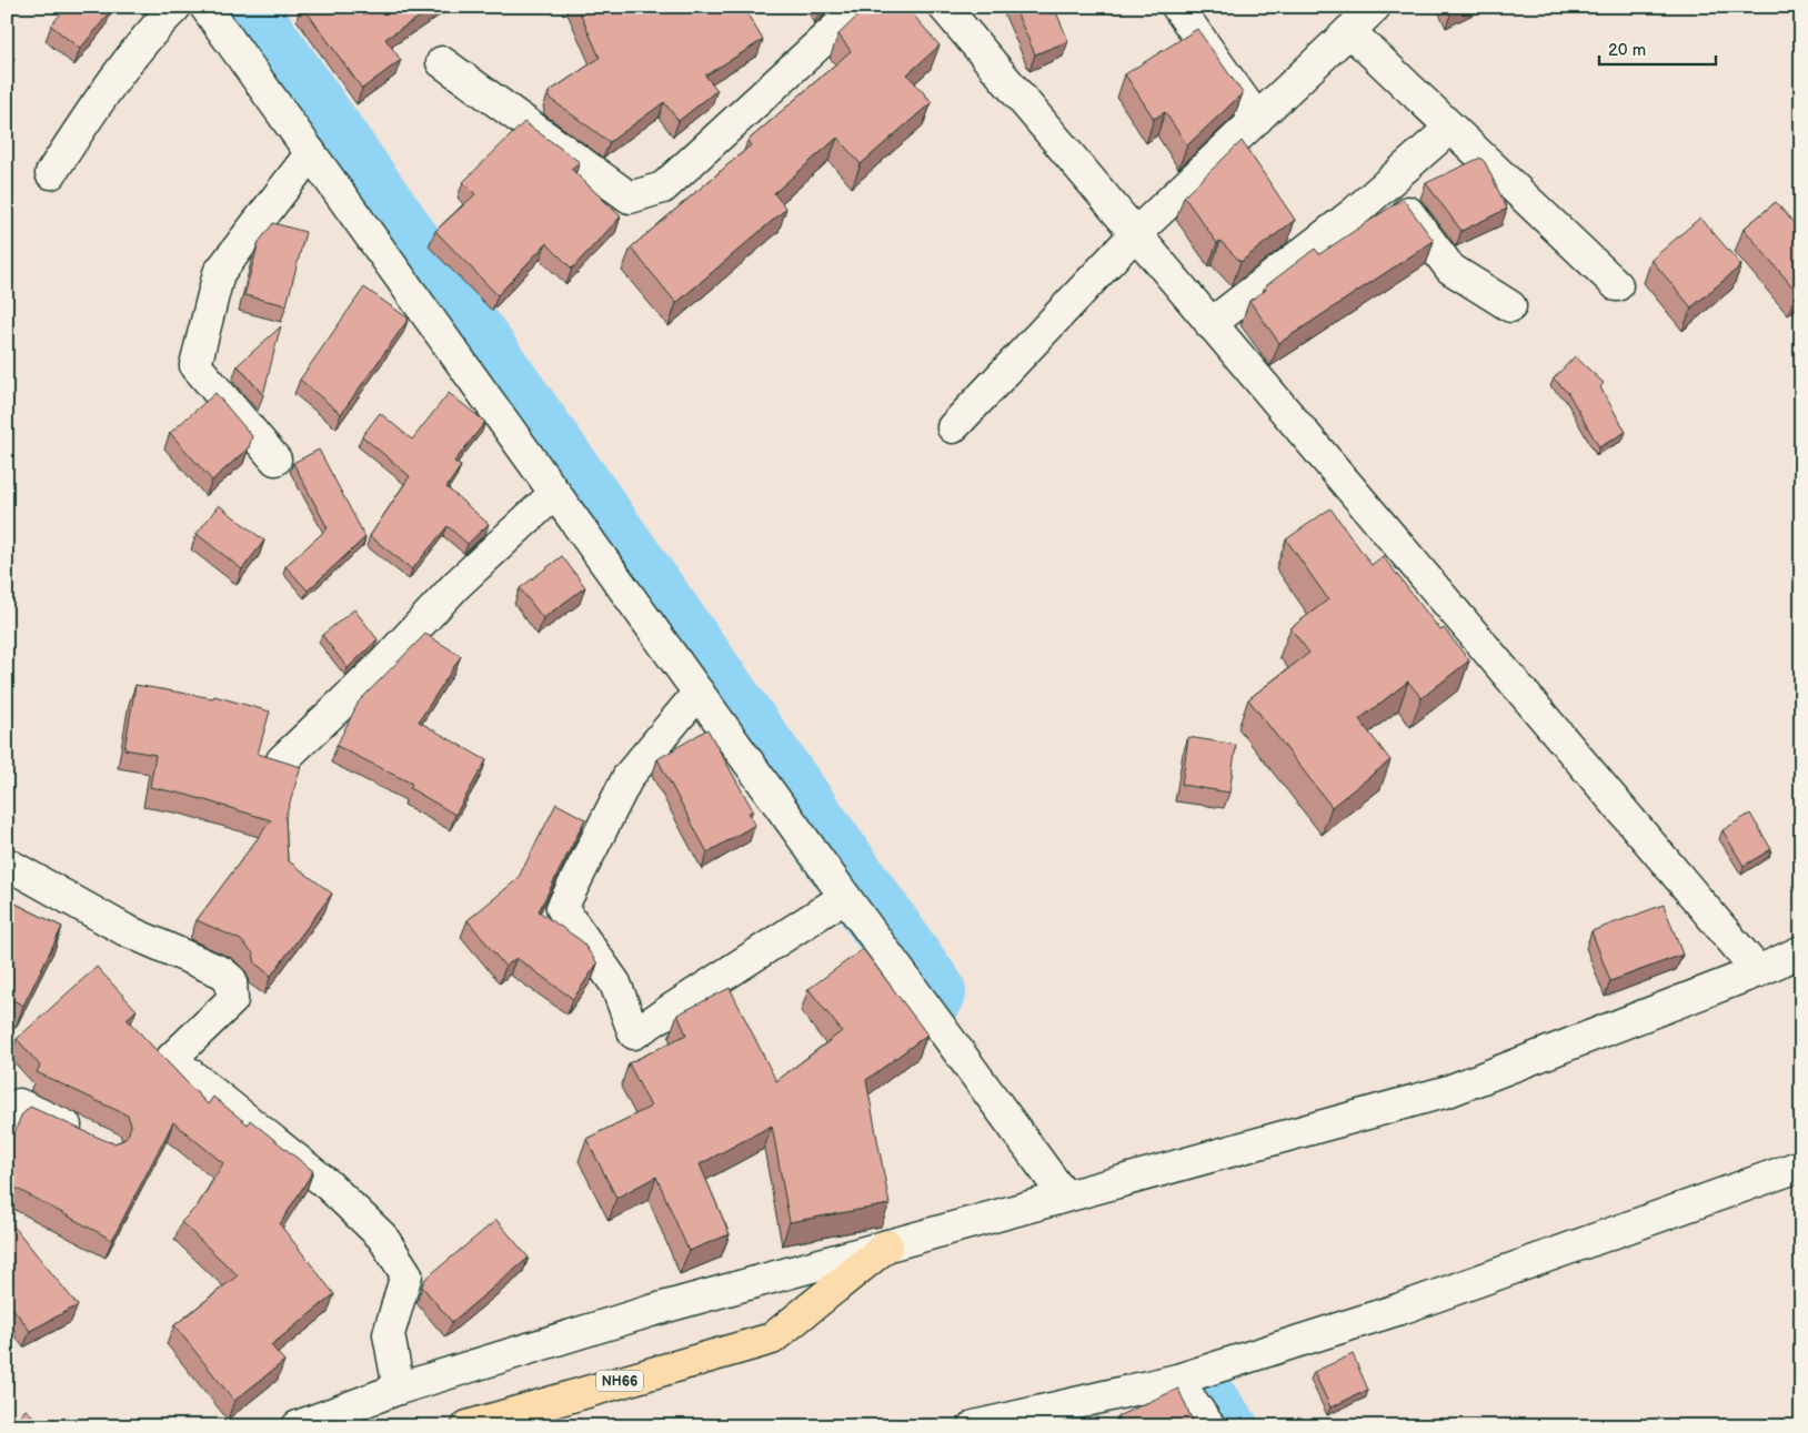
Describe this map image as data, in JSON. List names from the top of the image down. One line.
{"streets":{"highway":["NH66"]},"scale_bar":"20 m"}
